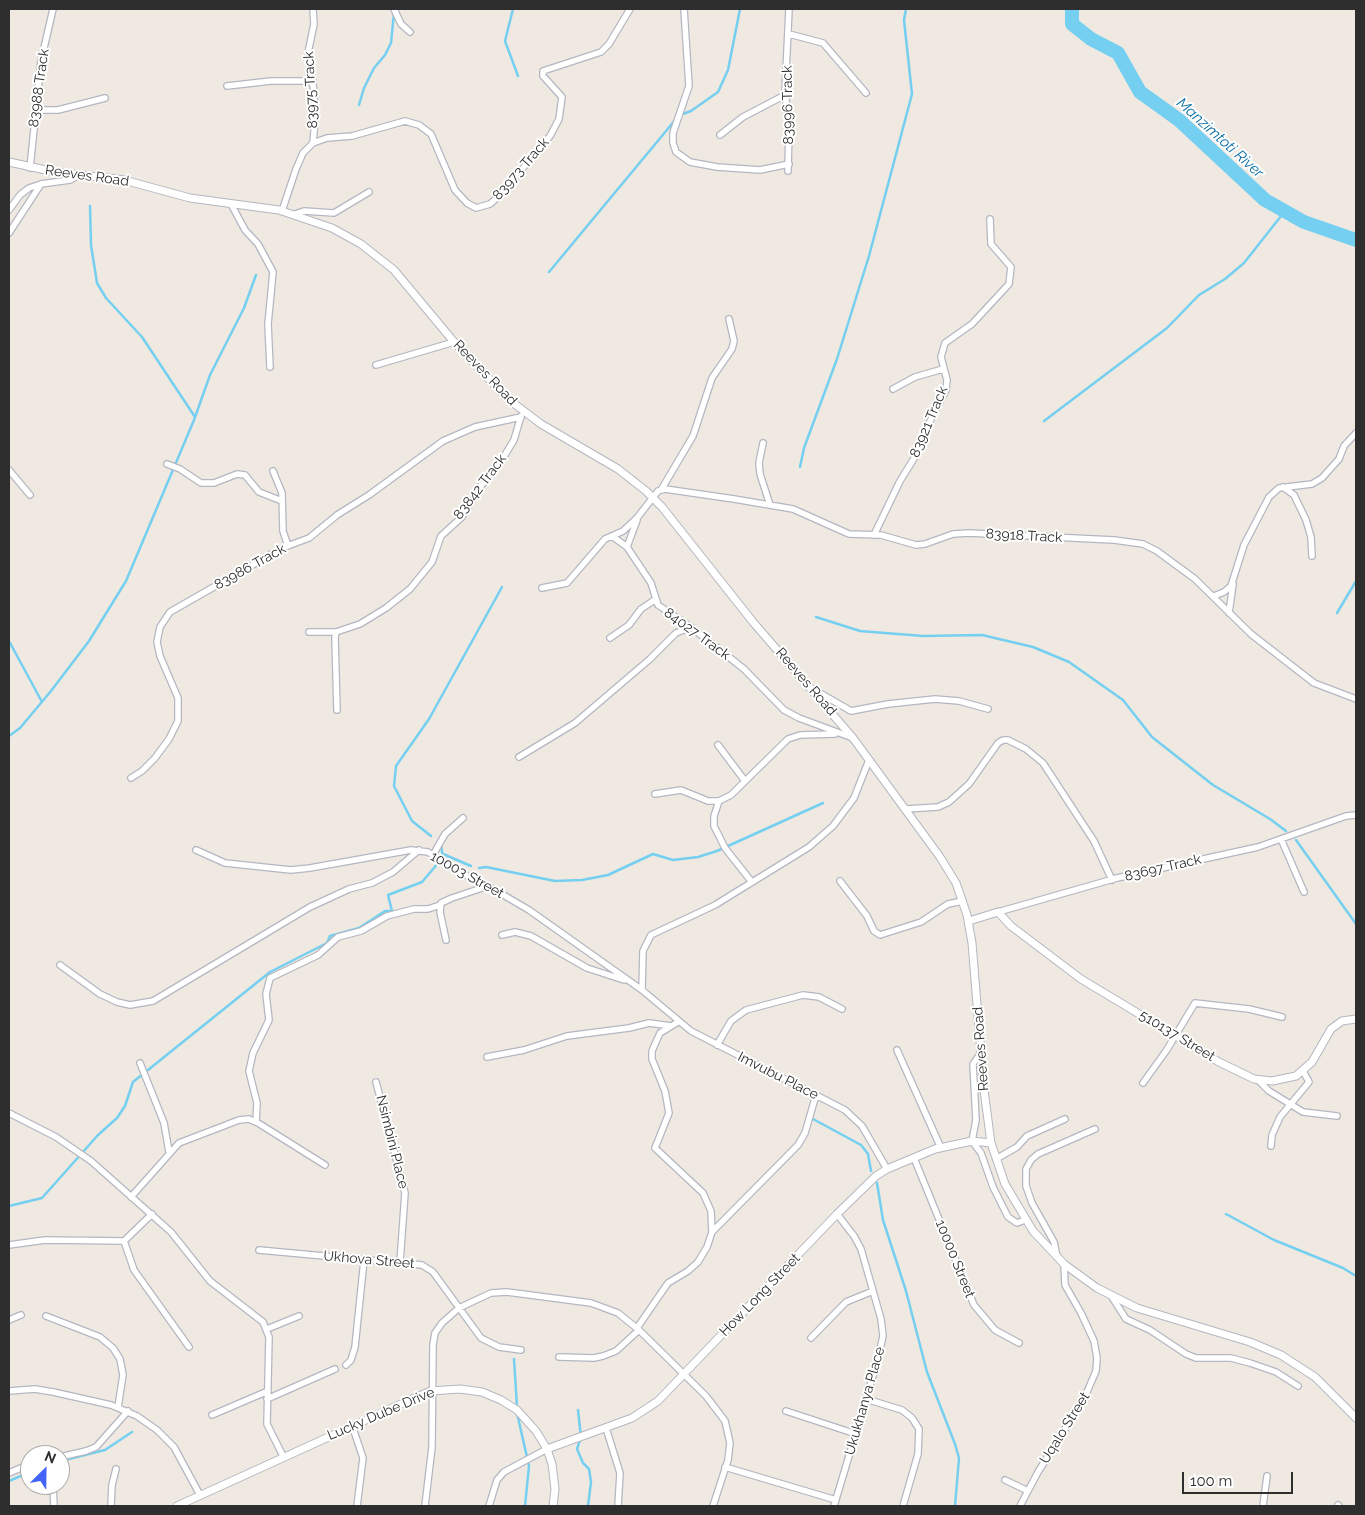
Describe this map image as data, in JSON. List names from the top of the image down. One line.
{"streets":{"street":["83988 Track","83975 Track","83996 Track","83973 Track","Reeves Road","83921 Track","83842 Track","83918 Track","83986 Track","84027 Track","83697 Track","10003 Street","510137 Street","Imvubu Place","Nsimbini Place","10000 Street","Ukhova Street","How Long Street","Ukukhanya Place","Lucky Dube Drive","Uqalo Street"]},"crossings":[["83988 Track","Reeves Road"],["83975 Track","83973 Track"],["Reeves Road","83842 Track"],["Reeves Road","83986 Track"],["Reeves Road","84027 Track"],["Reeves Road","83697 Track"],["Reeves Road","How Long Street"],["Reeves Road","Uqalo Street"],["83921 Track","83918 Track"],["83842 Track","83986 Track"],["83697 Track","510137 Street"],["10003 Street","Imvubu Place"],["Imvubu Place","How Long Street"],["Nsimbini Place","Ukhova Street"],["10000 Street","How Long Street"],["How Long Street","Ukukhanya Place"],["How Long Street","Lucky Dube Drive"]],"water":["Manzimtoti River"],"scale_bar":"100 m","north":"top right"}
